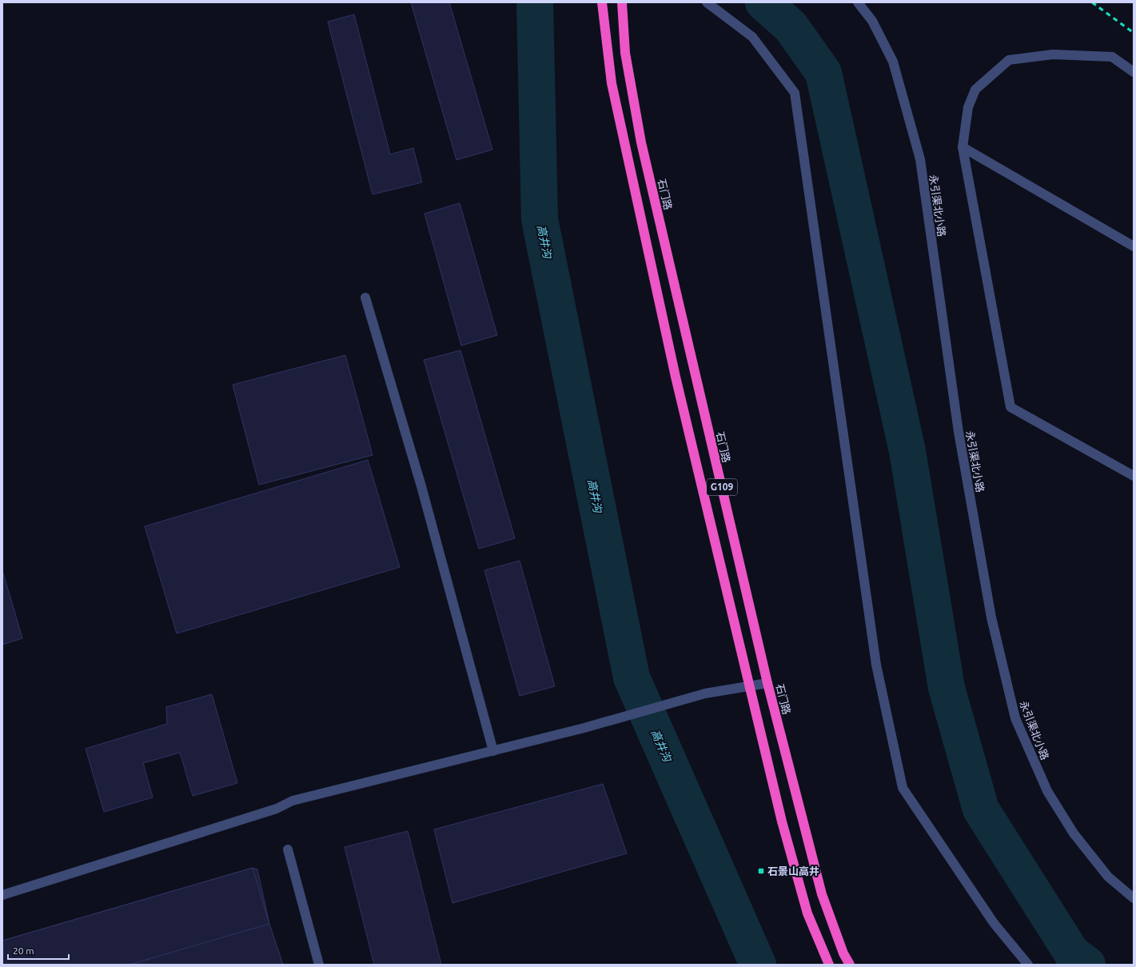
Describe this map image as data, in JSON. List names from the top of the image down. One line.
{"streets":{"highway":["石门路","G109"],"street":["永引渠北小路"]},"water":["高井沟"],"places":{"transit":["石景山高井"]},"scale_bar":"20 m"}
